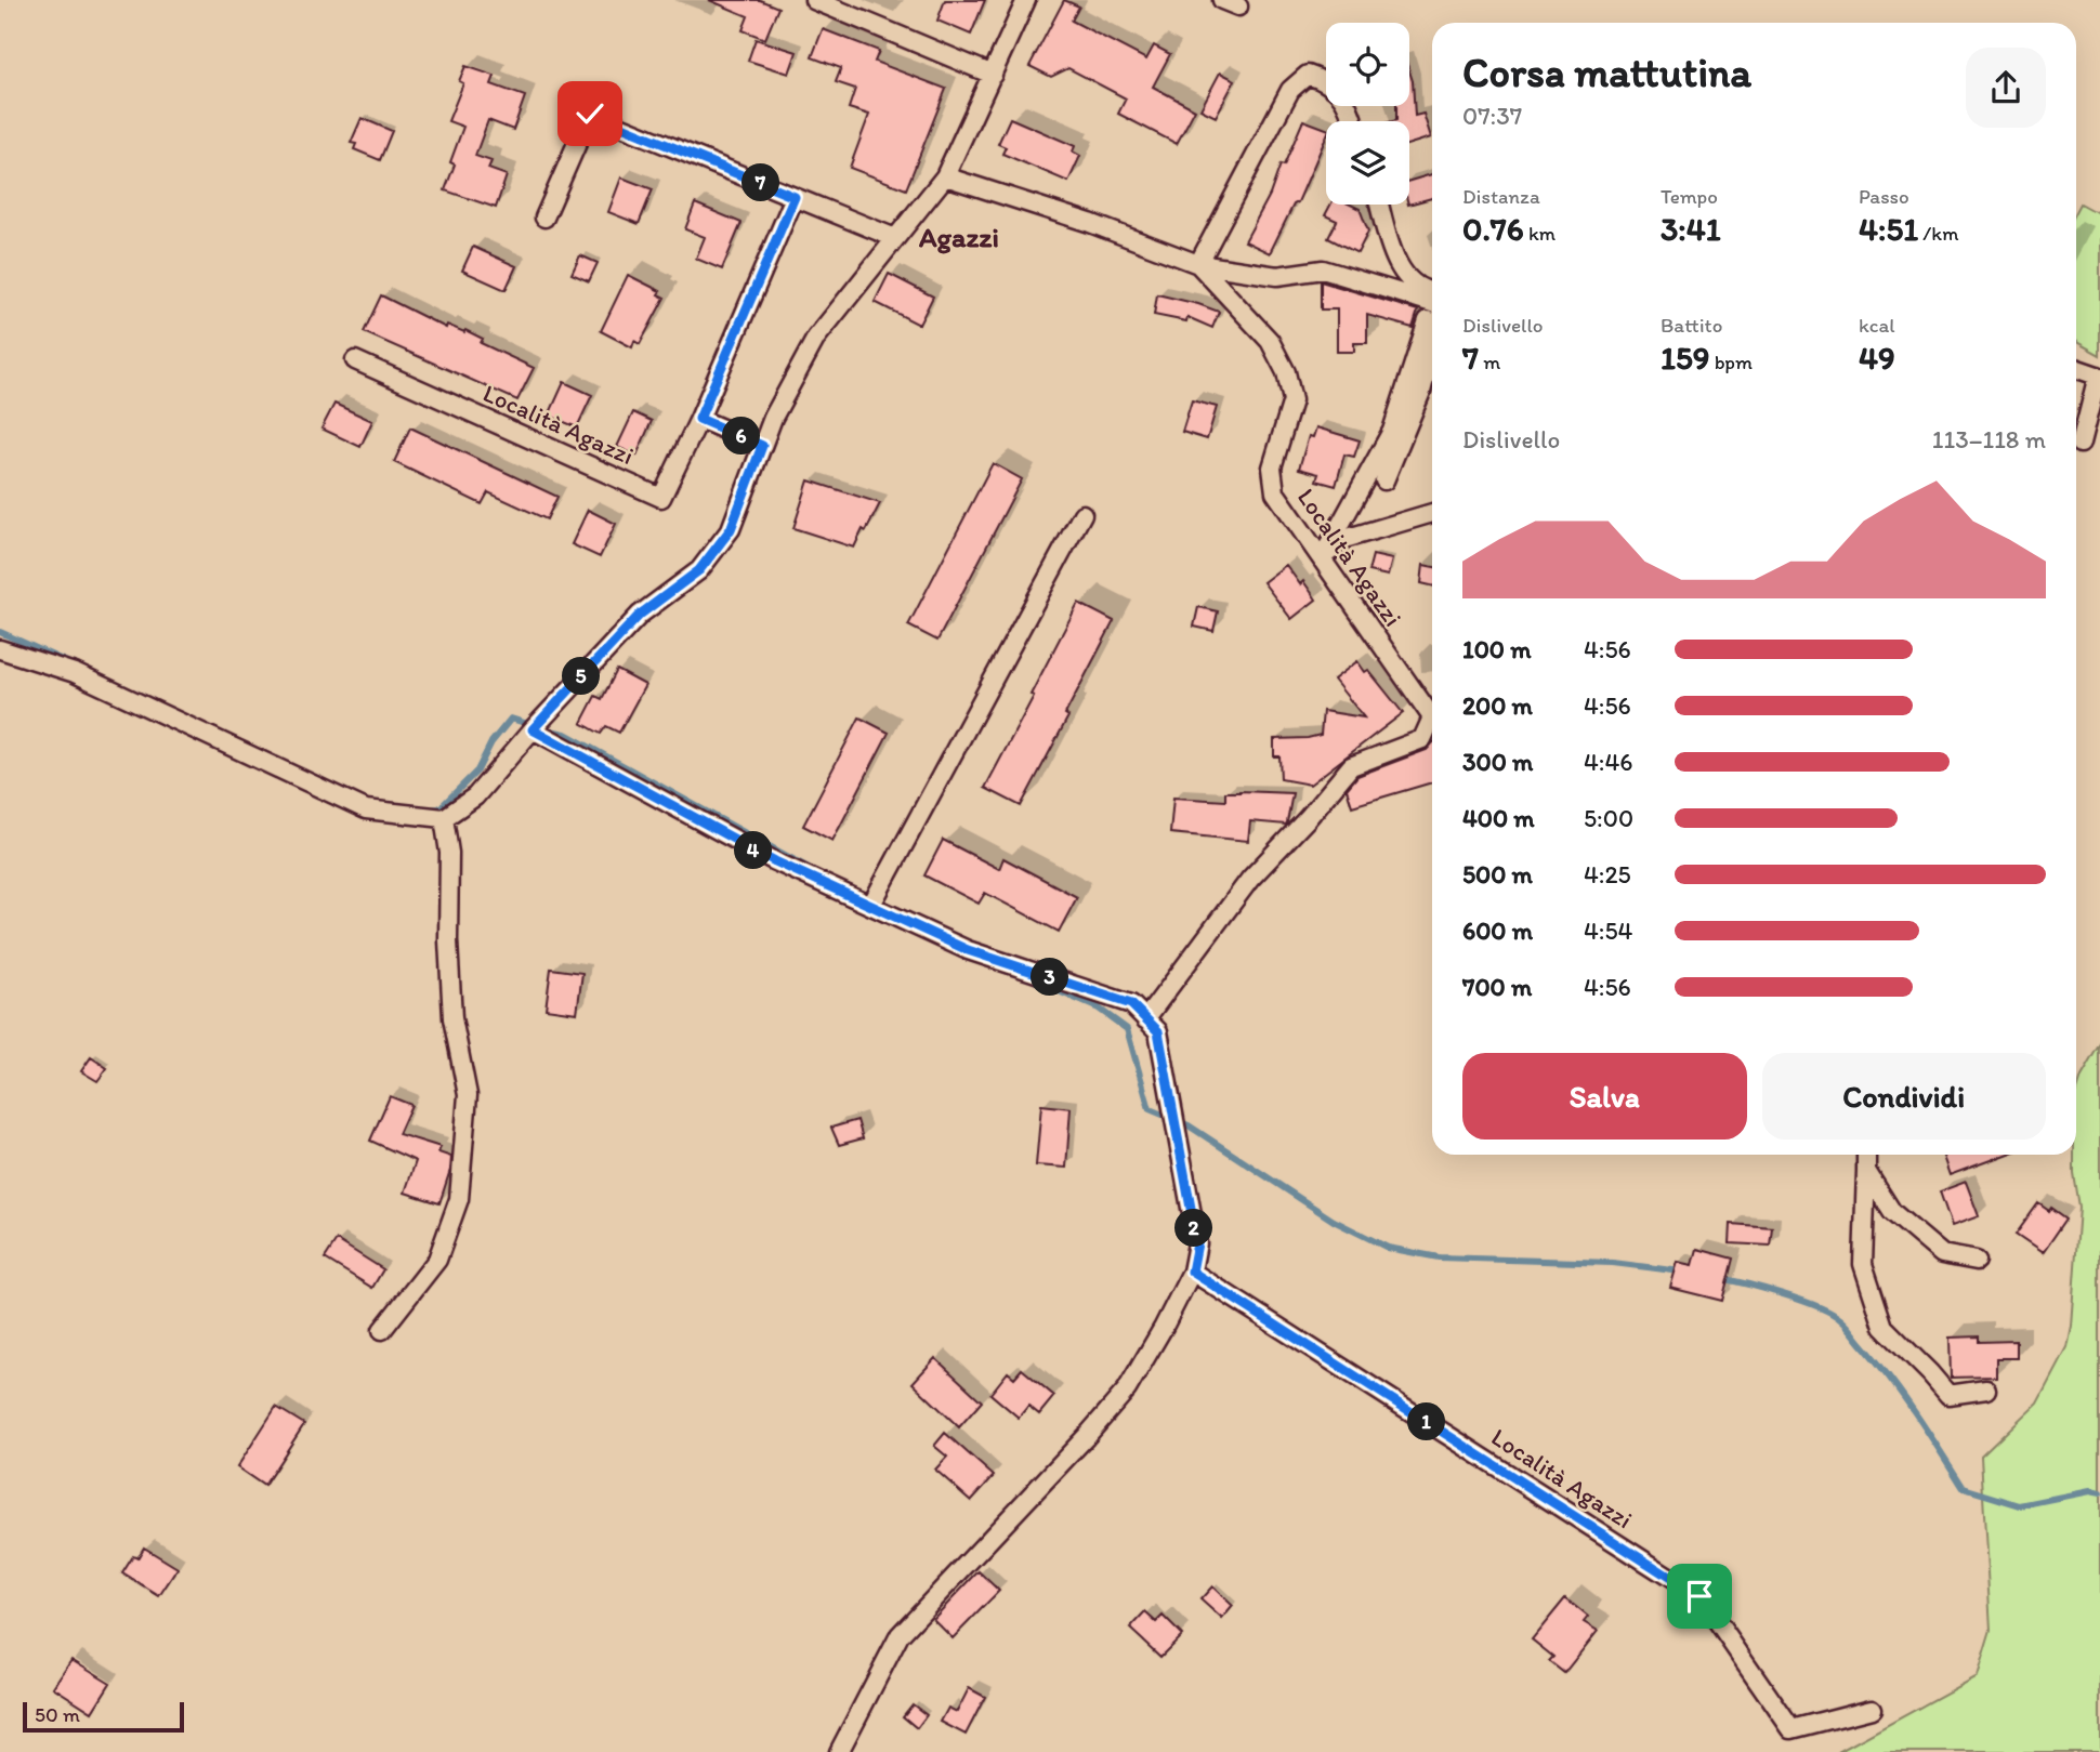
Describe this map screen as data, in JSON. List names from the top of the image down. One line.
{"streets":{"street":["Località Agazzi"]},"districts":["Agazzi"],"scale_bar":"50 m","page":{"heading":["Corsa mattutina","07:37"],"stats":[["Distanza","0.76 km"],["Tempo","3:41"],["Passo","4:51 /km"],["Dislivello","7 m"],["Battito","159 bpm"],["kcal","49"]],"pins":["7","6","5","4","3","2","1"],"chart":["Dislivello","113–118 m"],"list":[{"name":"100 m","note":"4:56"},{"name":"200 m","note":"4:56"},{"name":"300 m","note":"4:46"},{"name":"400 m","note":"5:00"},{"name":"500 m","note":"4:25"},{"name":"600 m","note":"4:54"},{"name":"700 m","note":"4:56"}],"buttons":["Salva","Condividi"],"scale":"50 m"}}
